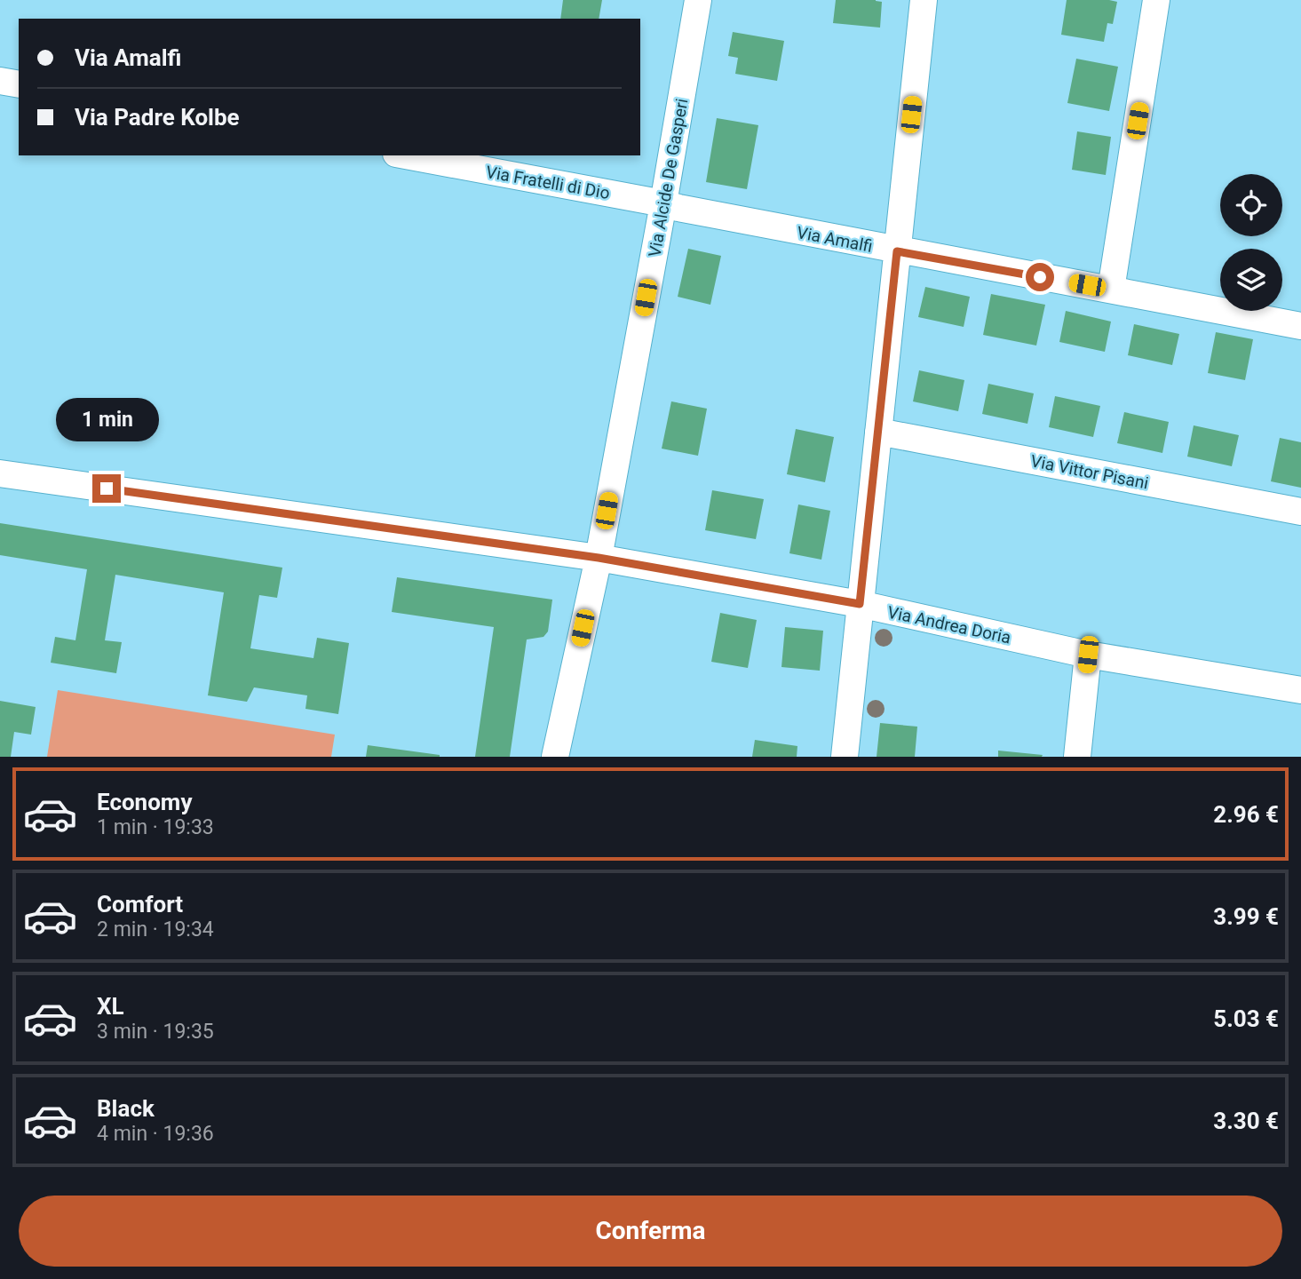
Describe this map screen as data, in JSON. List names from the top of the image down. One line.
{"streets":{"street":["Via Alcide De Gasperi","Via Fratelli di Dio","Via Amalfi","Via Vittor Pisani","Via Andrea Doria"]},"crossings":[["Via Alcide De Gasperi","Via Fratelli di Dio"],["Via Alcide De Gasperi","Via Amalfi"],["Via Alcide De Gasperi","Via Andrea Doria"],["Via Fratelli di Dio","Via Amalfi"]],"page":{"banner":["Via Amalfi","Via Padre Kolbe"],"bubble":"1 min","list":[{"name":"Economy","note":"1 min · 19:33","value":"2.96 €"},{"name":"Comfort","note":"2 min · 19:34","value":"3.99 €"},{"name":"XL","note":"3 min · 19:35","value":"5.03 €"},{"name":"Black","note":"4 min · 19:36","value":"3.30 €"}],"buttons":"Conferma"}}
